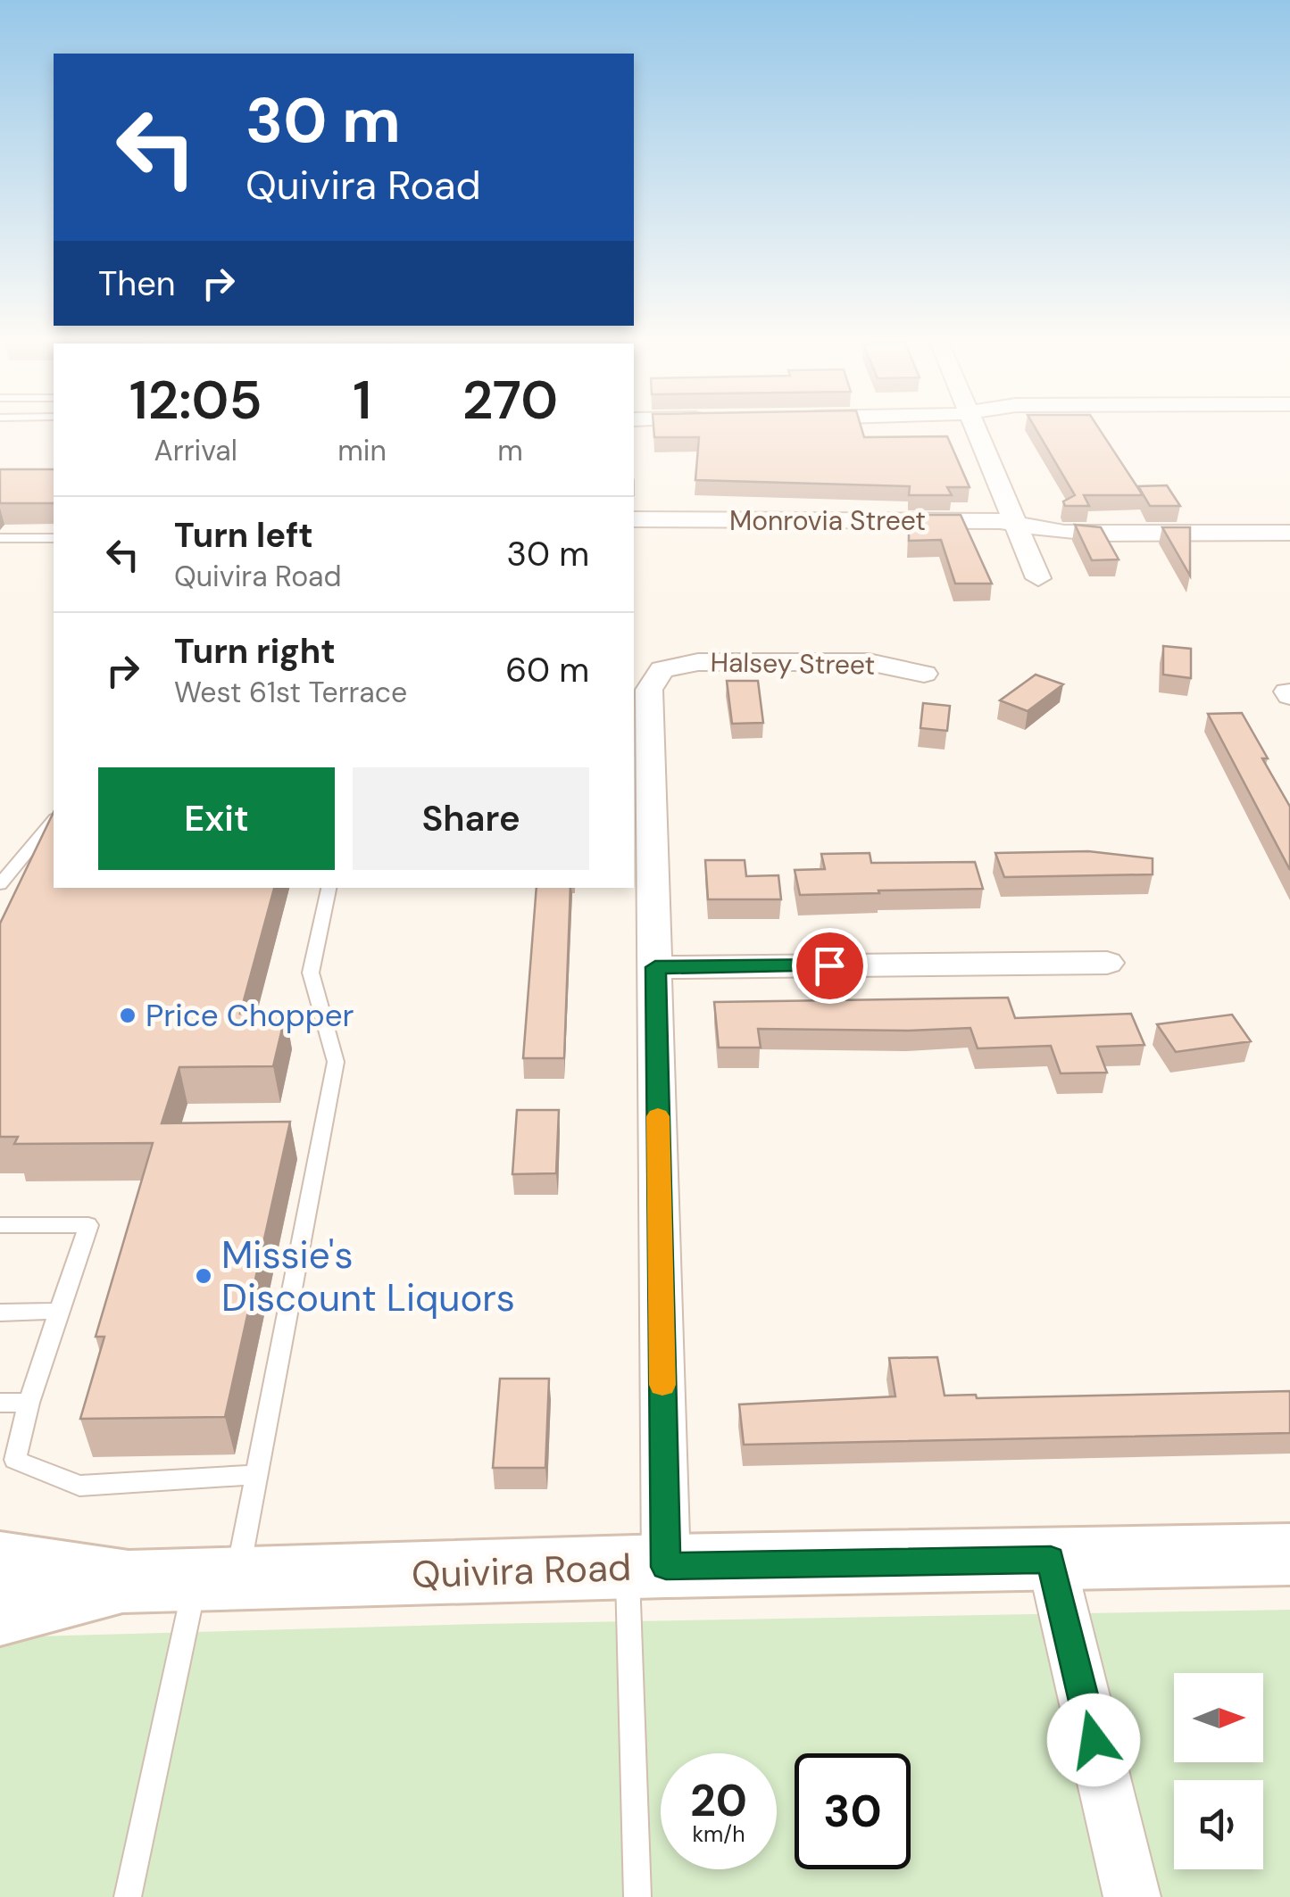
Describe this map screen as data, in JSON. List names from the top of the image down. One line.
{"streets":{"main road":["Quivira Road"],"street":["Monrovia Street","Halsey Street"]},"places":["Price Chopper","Missie's Discount Liquors"],"north":"right","page":{"turn":["30 m","Quivira Road"],"then":"Then","eta":["12:05","Arrival","1","min","270","m"],"list":[{"name":"Turn left","note":"Quivira Road","value":"30 m"},{"name":"Turn right","note":"West 61st Terrace","value":"60 m"}],"buttons":["Exit","Share"],"speed":"20 km/h","limit":"30"}}
